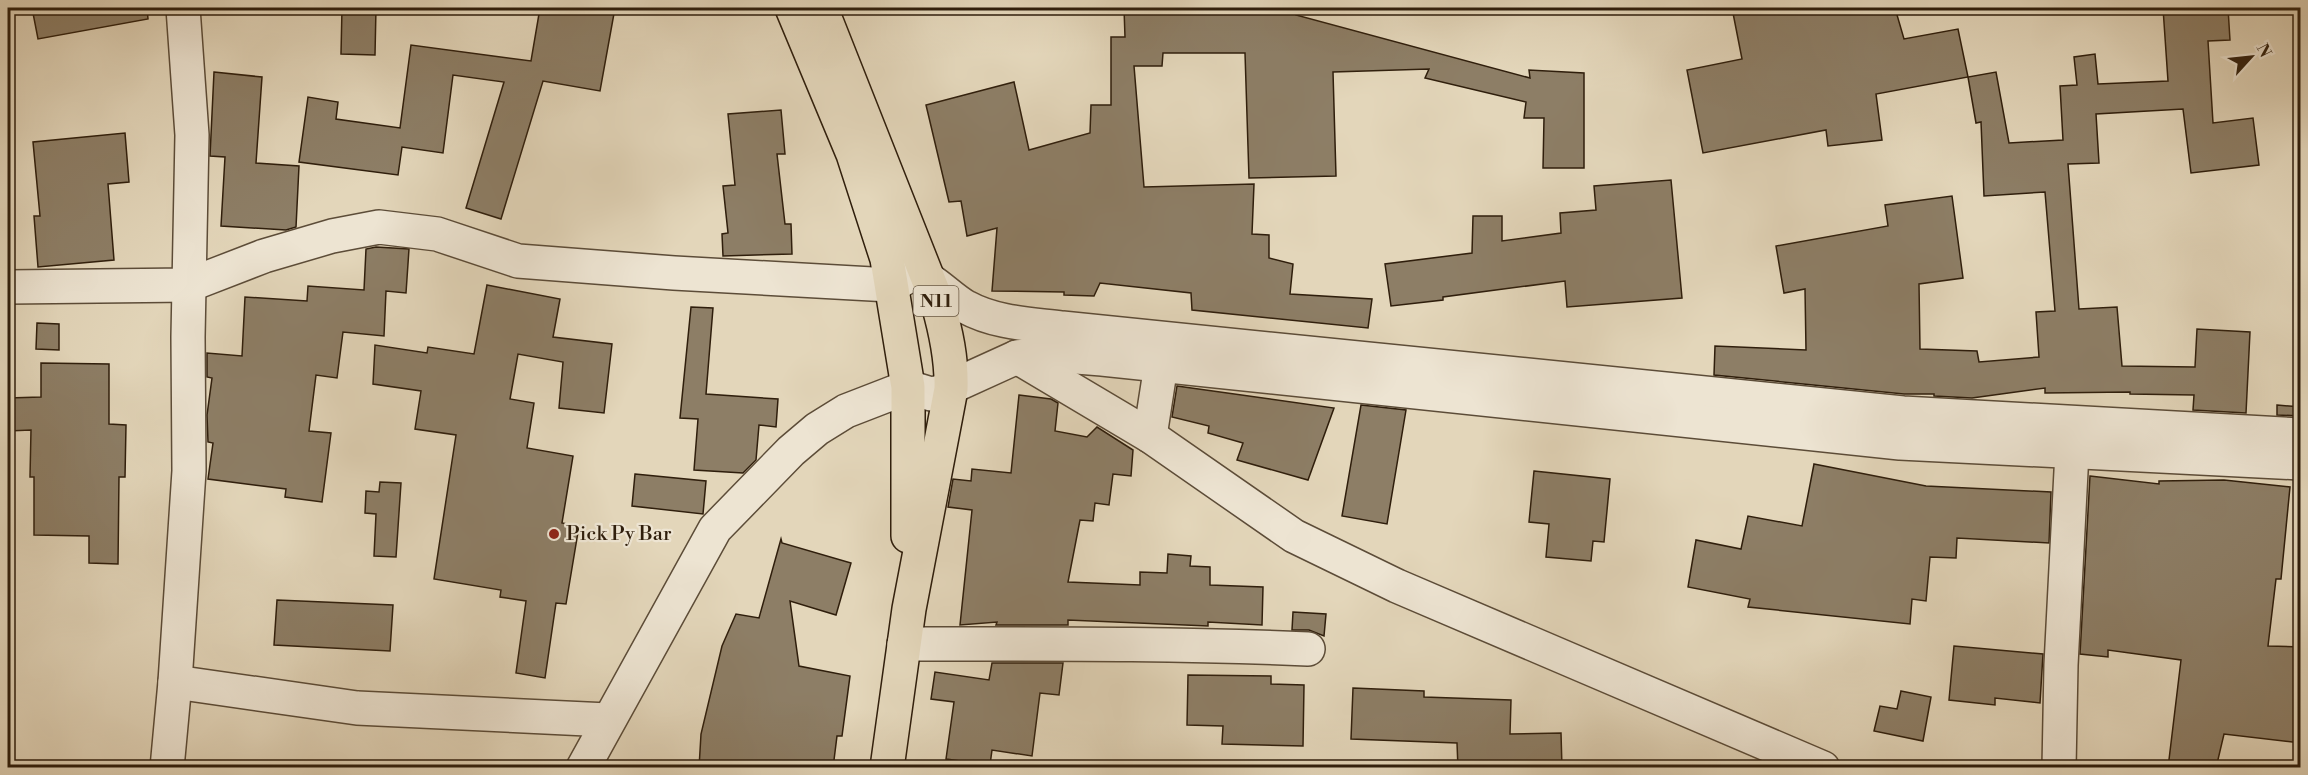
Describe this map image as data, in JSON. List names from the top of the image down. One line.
{"streets":{"highway":["N11"]},"places":["Pick Py Bar"],"north":"top right"}
